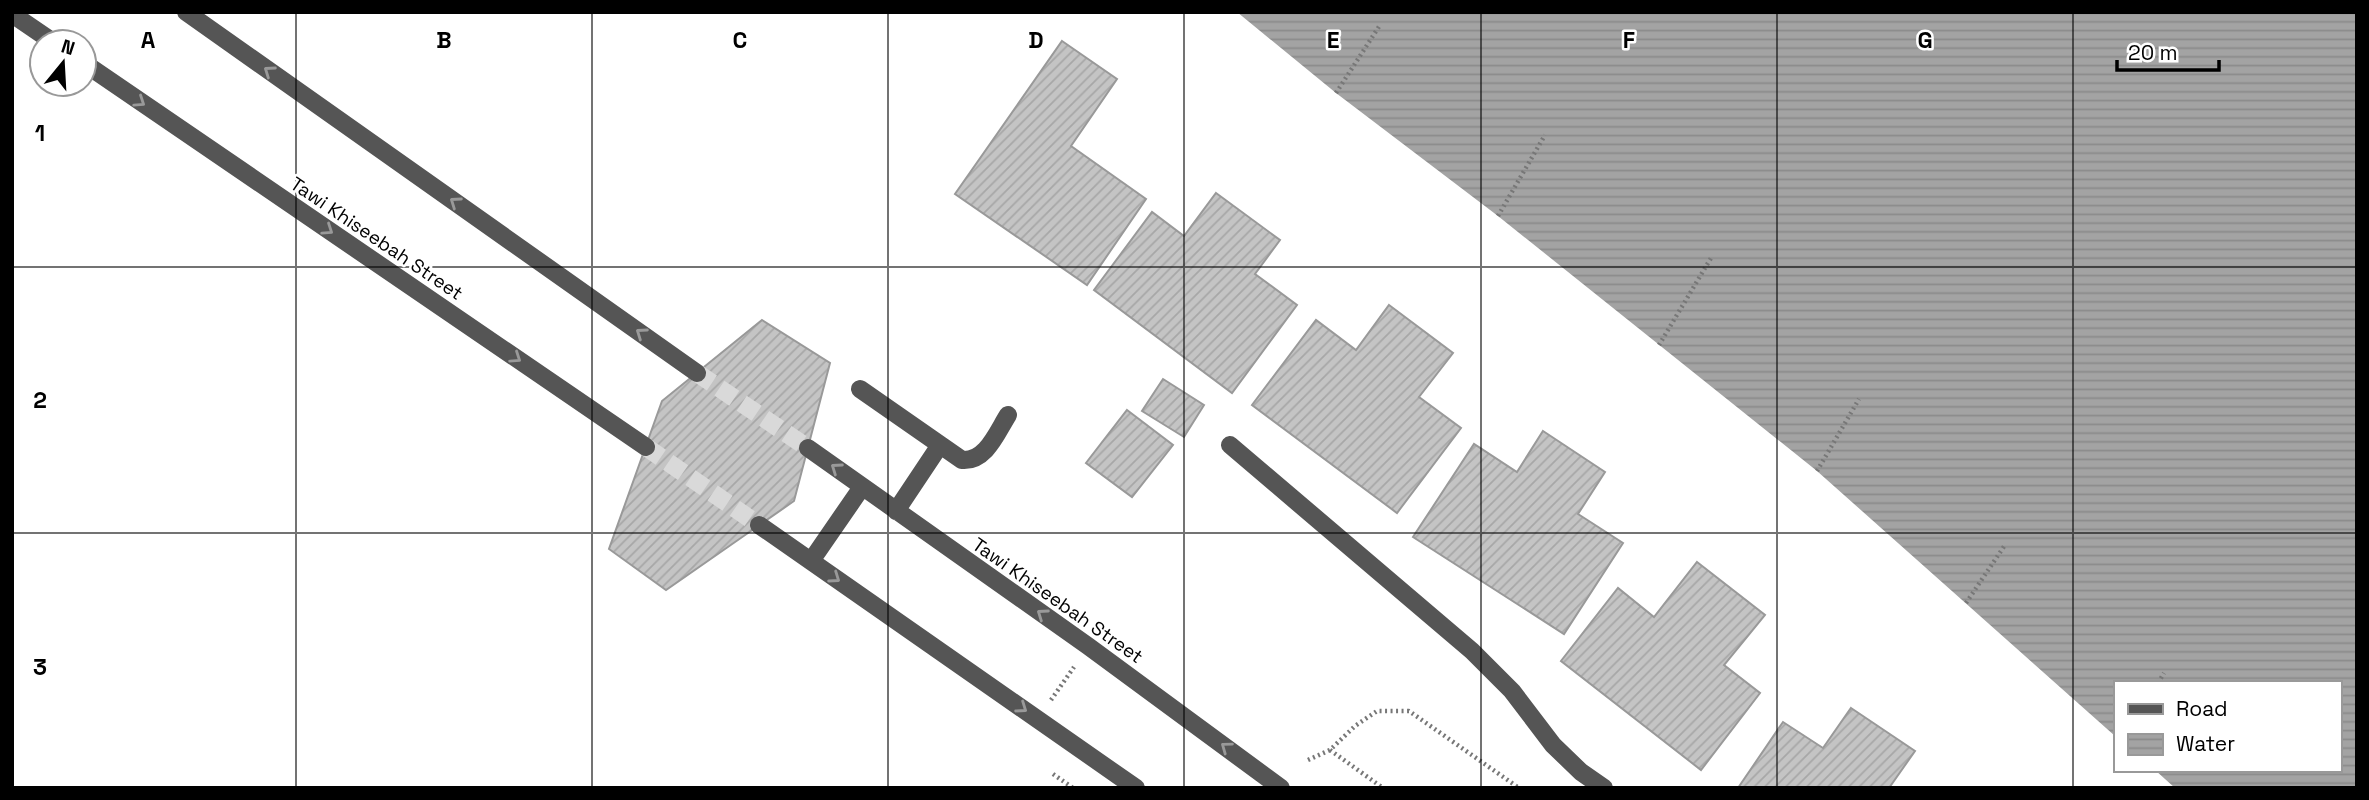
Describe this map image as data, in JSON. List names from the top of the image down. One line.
{"streets":{"street":["Tawi Khiseebah Street"]},"legend":["Road","Water"],"scale_bar":"20 m","north":"top","grid":{"columns":["A","B","C","D","E","F","G"],"rows":["1","2","3"]}}
